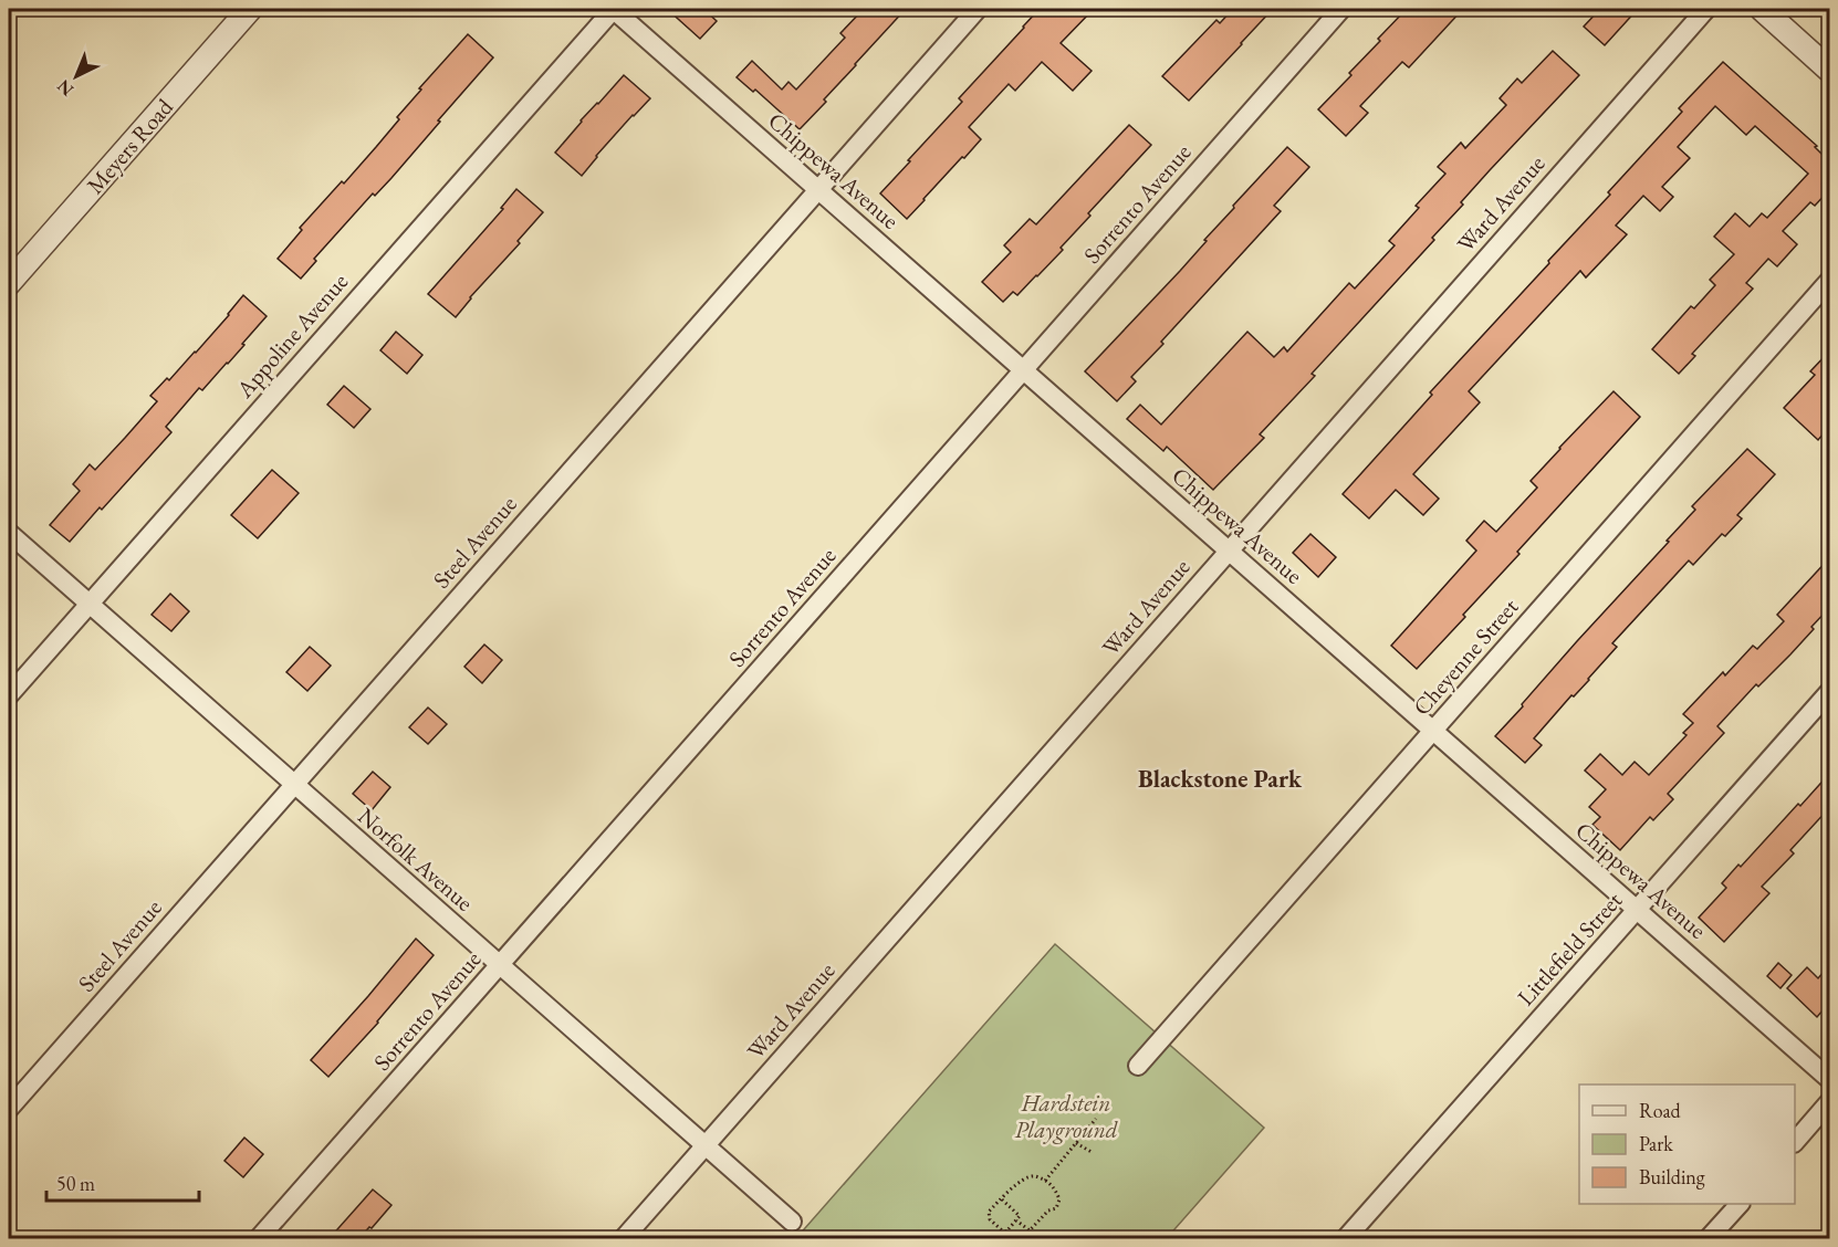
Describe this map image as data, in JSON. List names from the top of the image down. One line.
{"streets":{"street":["Meyers Road","Chippewa Avenue","Sorrento Avenue","Ward Avenue","Appoline Avenue","Steel Avenue","Cheyenne Street","Norfolk Avenue","Littlefield Street"]},"crossings":[["Chippewa Avenue","Sorrento Avenue"],["Chippewa Avenue","Ward Avenue"],["Chippewa Avenue","Appoline Avenue"],["Chippewa Avenue","Steel Avenue"],["Chippewa Avenue","Cheyenne Street"],["Chippewa Avenue","Littlefield Street"],["Sorrento Avenue","Norfolk Avenue"],["Ward Avenue","Norfolk Avenue"],["Appoline Avenue","Norfolk Avenue"],["Steel Avenue","Norfolk Avenue"]],"districts":["Blackstone Park"],"parks":["Hardstein Playground"],"legend":["Road","Park","Building"],"scale_bar":"50 m","north":"bottom left"}
